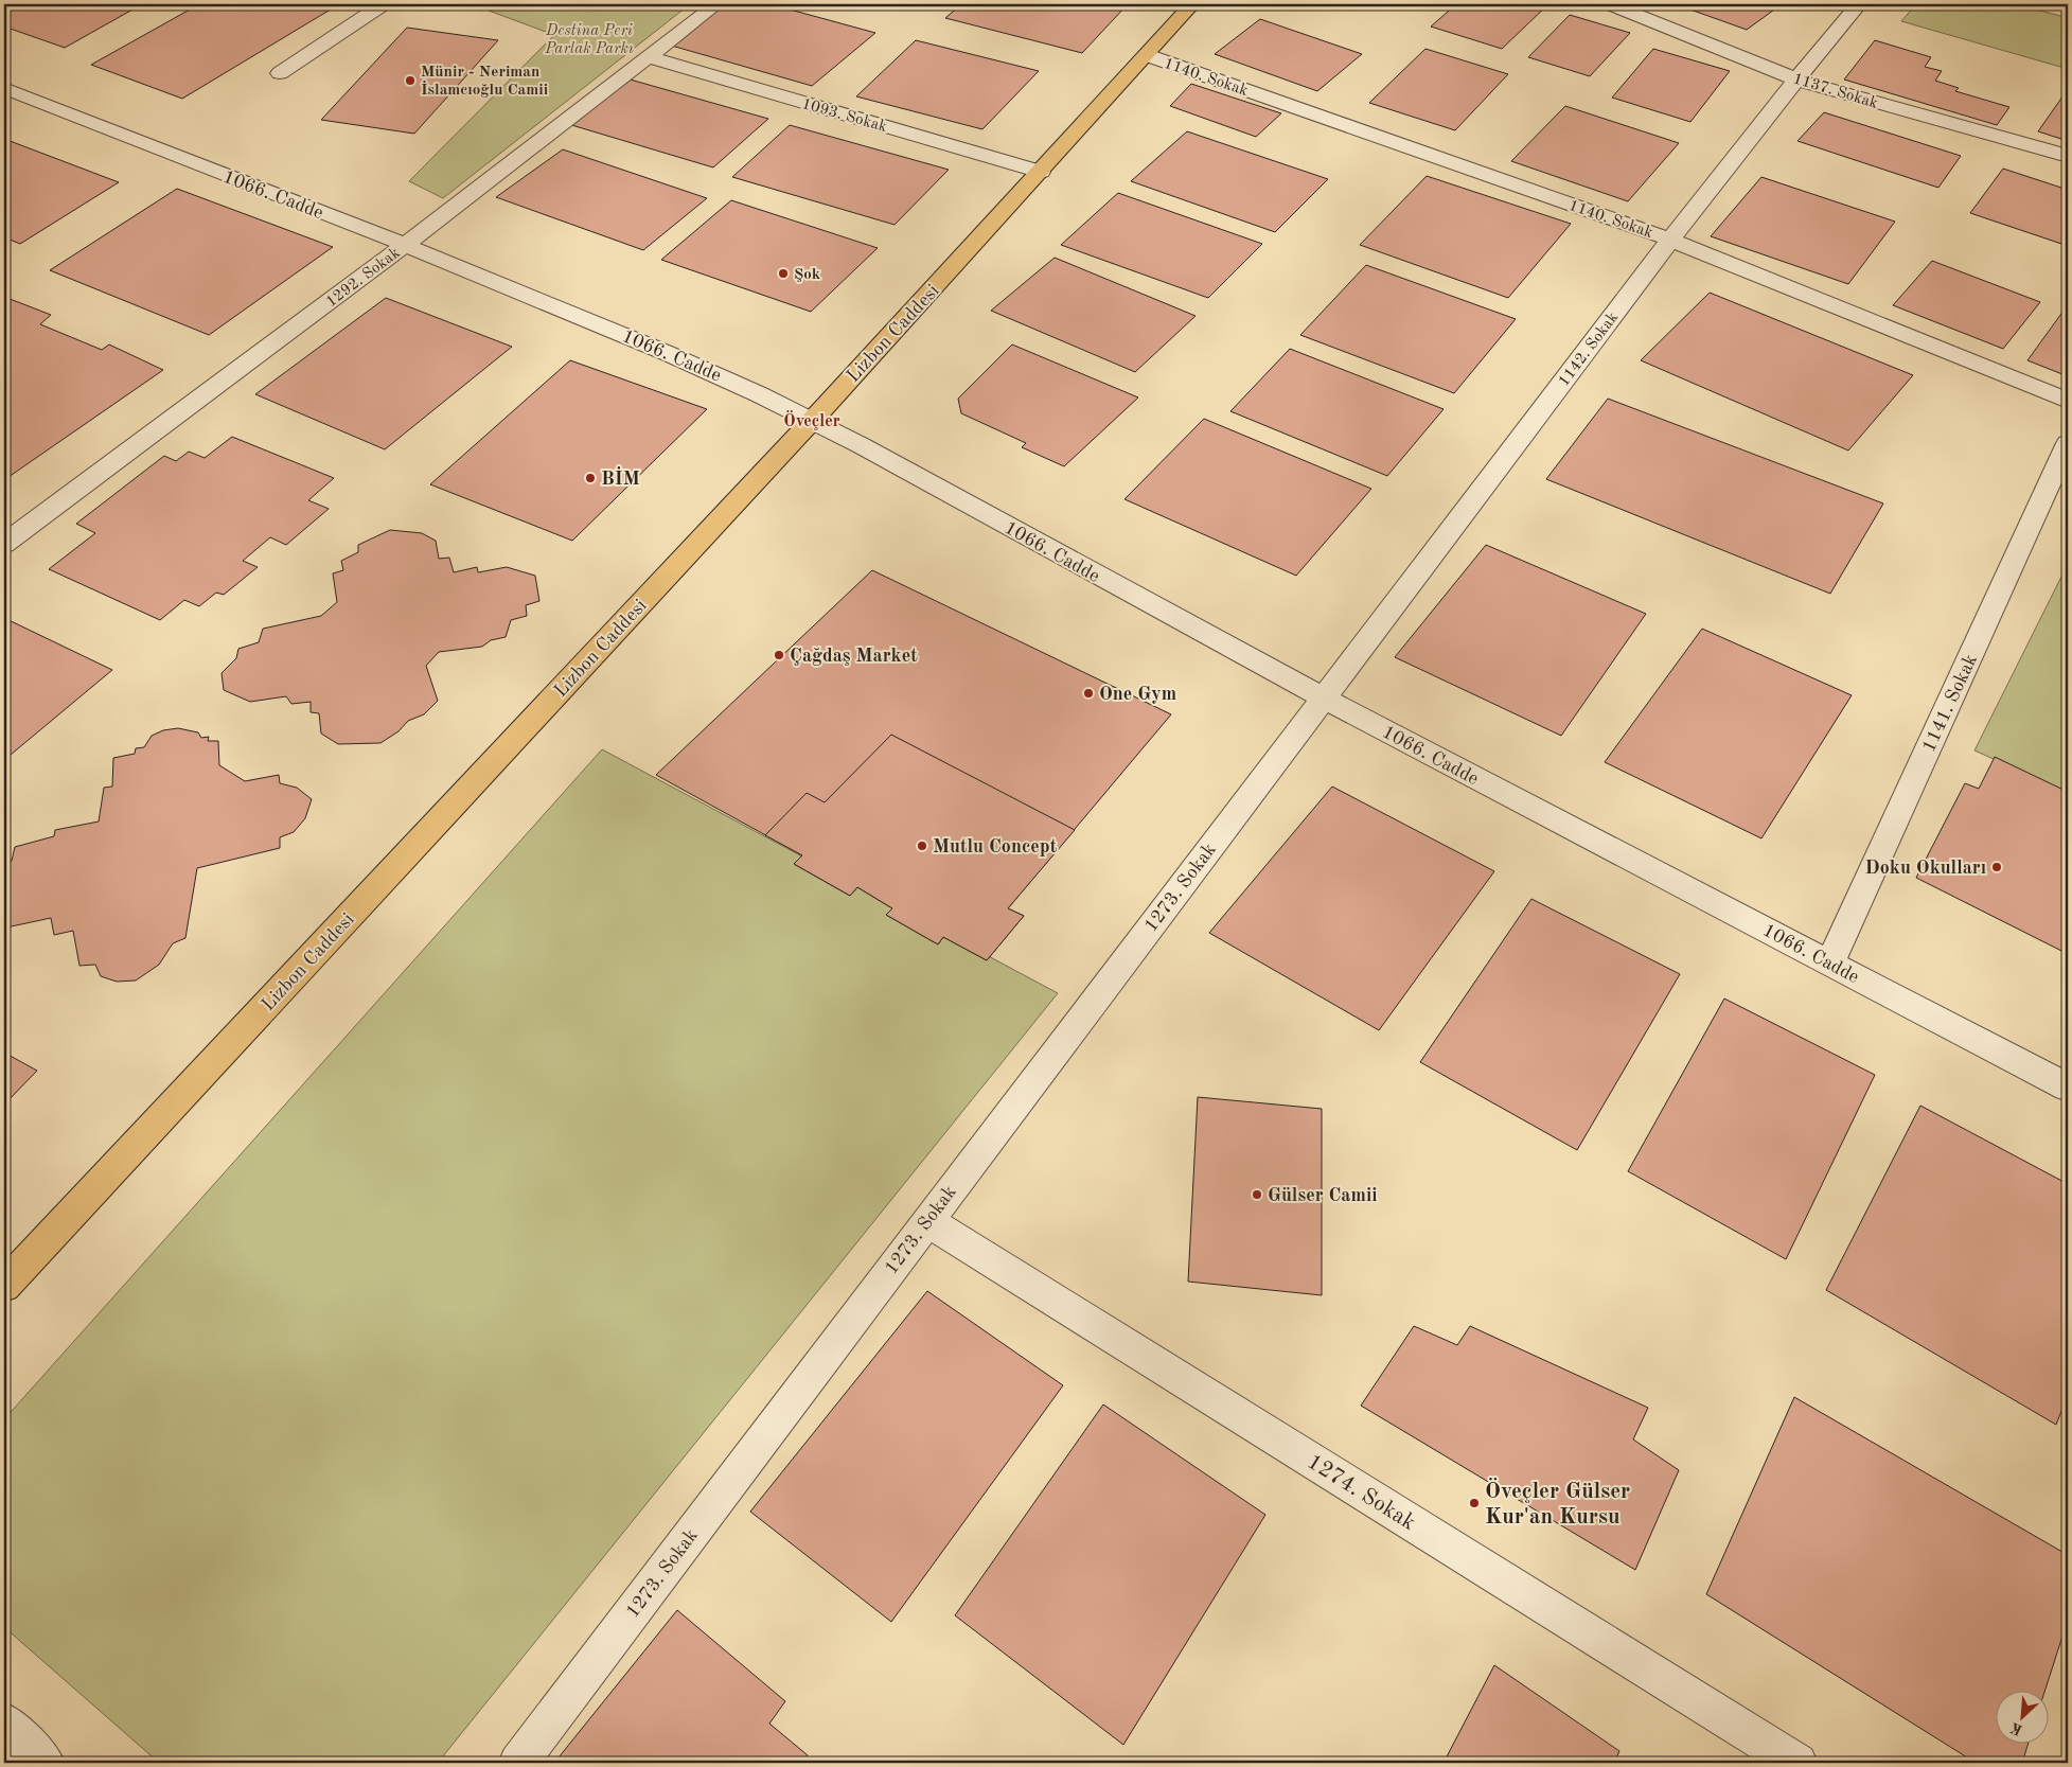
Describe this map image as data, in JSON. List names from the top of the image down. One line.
{"streets":{"main road":["Lizbon Caddesi"],"street":["1140. Sokak","1137. Sokak","1093. Sokak","1066. Cadde","1292. Sokak","1142. Sokak","1141. Sokak","1273. Sokak","1274. Sokak"]},"crossings":[["1140. Sokak","Lizbon Caddesi"],["1140. Sokak","1142. Sokak"],["1137. Sokak","1142. Sokak"],["1093. Sokak","1292. Sokak"],["1093. Sokak","Lizbon Caddesi"],["1066. Cadde","1292. Sokak"],["1066. Cadde","Lizbon Caddesi"],["1066. Cadde","1142. Sokak"],["1066. Cadde","1141. Sokak"],["1066. Cadde","1273. Sokak"],["1142. Sokak","1273. Sokak"],["1273. Sokak","1274. Sokak"]],"districts":["Öveçler"],"parks":["Destina Peri Parlak Parkı"],"places":["Münir - Neriman İslamcıoğlu Camii","Şok","BİM","Çağdaş Market","One Gym","Mutlu Concept","Doku Okulları","Gülser Camii","Öveçler Gülser Kur'an Kursu"],"north":"bottom left"}
